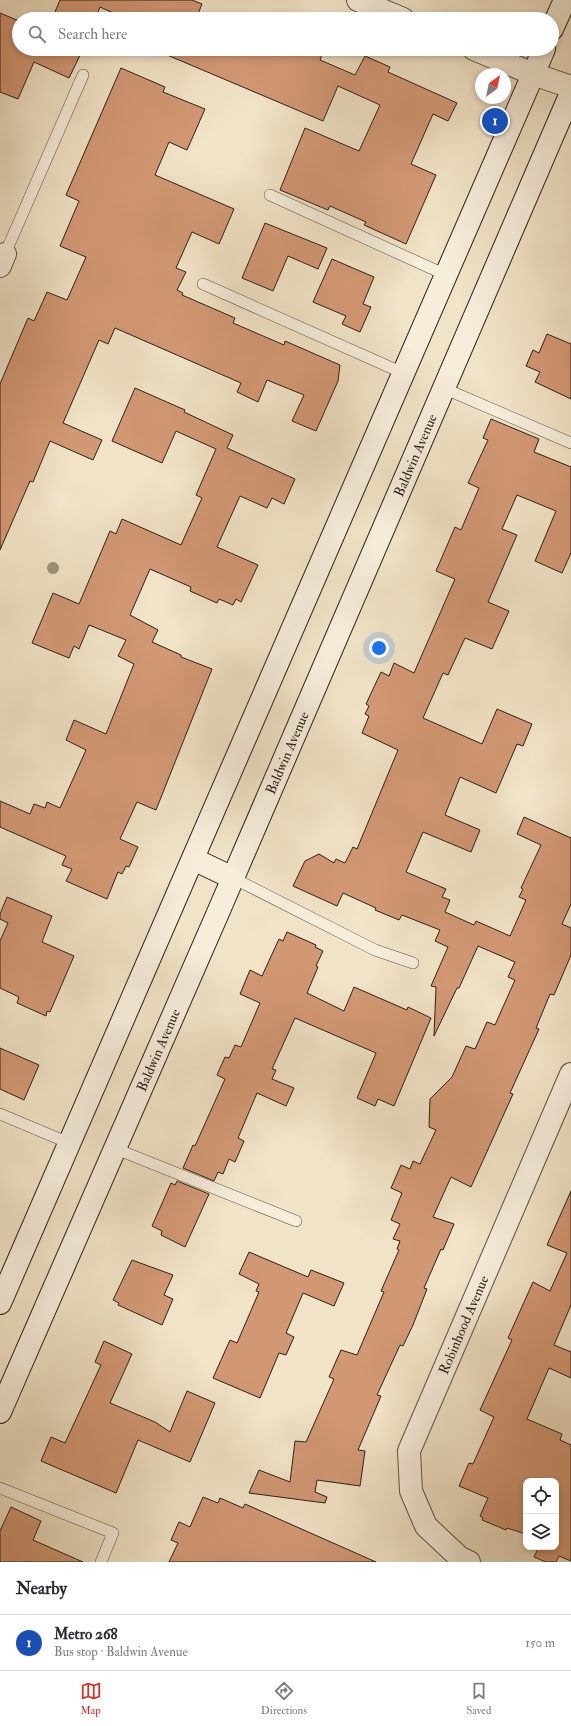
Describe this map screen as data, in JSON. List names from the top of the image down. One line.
{"streets":{"main road":["Baldwin Avenue","Robinhood Avenue"]},"north":"top right","page":{"search":"Search here","pins":"1","heading":"Nearby","list":[{"mark":"1","name":"Metro 268","note":"Bus stop · Baldwin Avenue","value":"150 m"}],"nav":["Map","Directions","Saved"]}}
